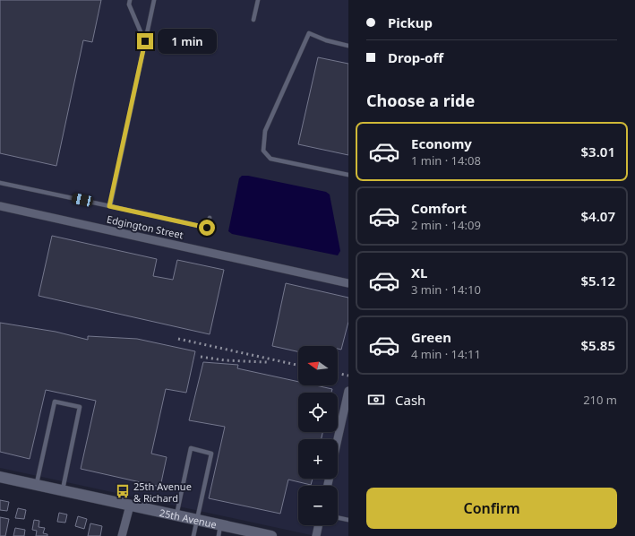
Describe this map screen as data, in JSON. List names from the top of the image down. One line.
{"streets":{"main road":["25th Avenue"],"street":["Edgington Street"]},"places":{"bus stop":["25th Avenue & Richard"]},"north":"left","page":{"banner":["Pickup","Drop-off"],"bubble":"1 min","heading":"Choose a ride","list":[{"name":"Economy","note":"1 min · 14:08","value":"$3.01"},{"name":"Comfort","note":"2 min · 14:09","value":"$4.07"},{"name":"XL","note":"3 min · 14:10","value":"$5.12"},{"name":"Green","note":"4 min · 14:11","value":"$5.85"}],"map_buttons":["+","−"],"pay":["Cash","210 m"],"buttons":"Confirm"}}
